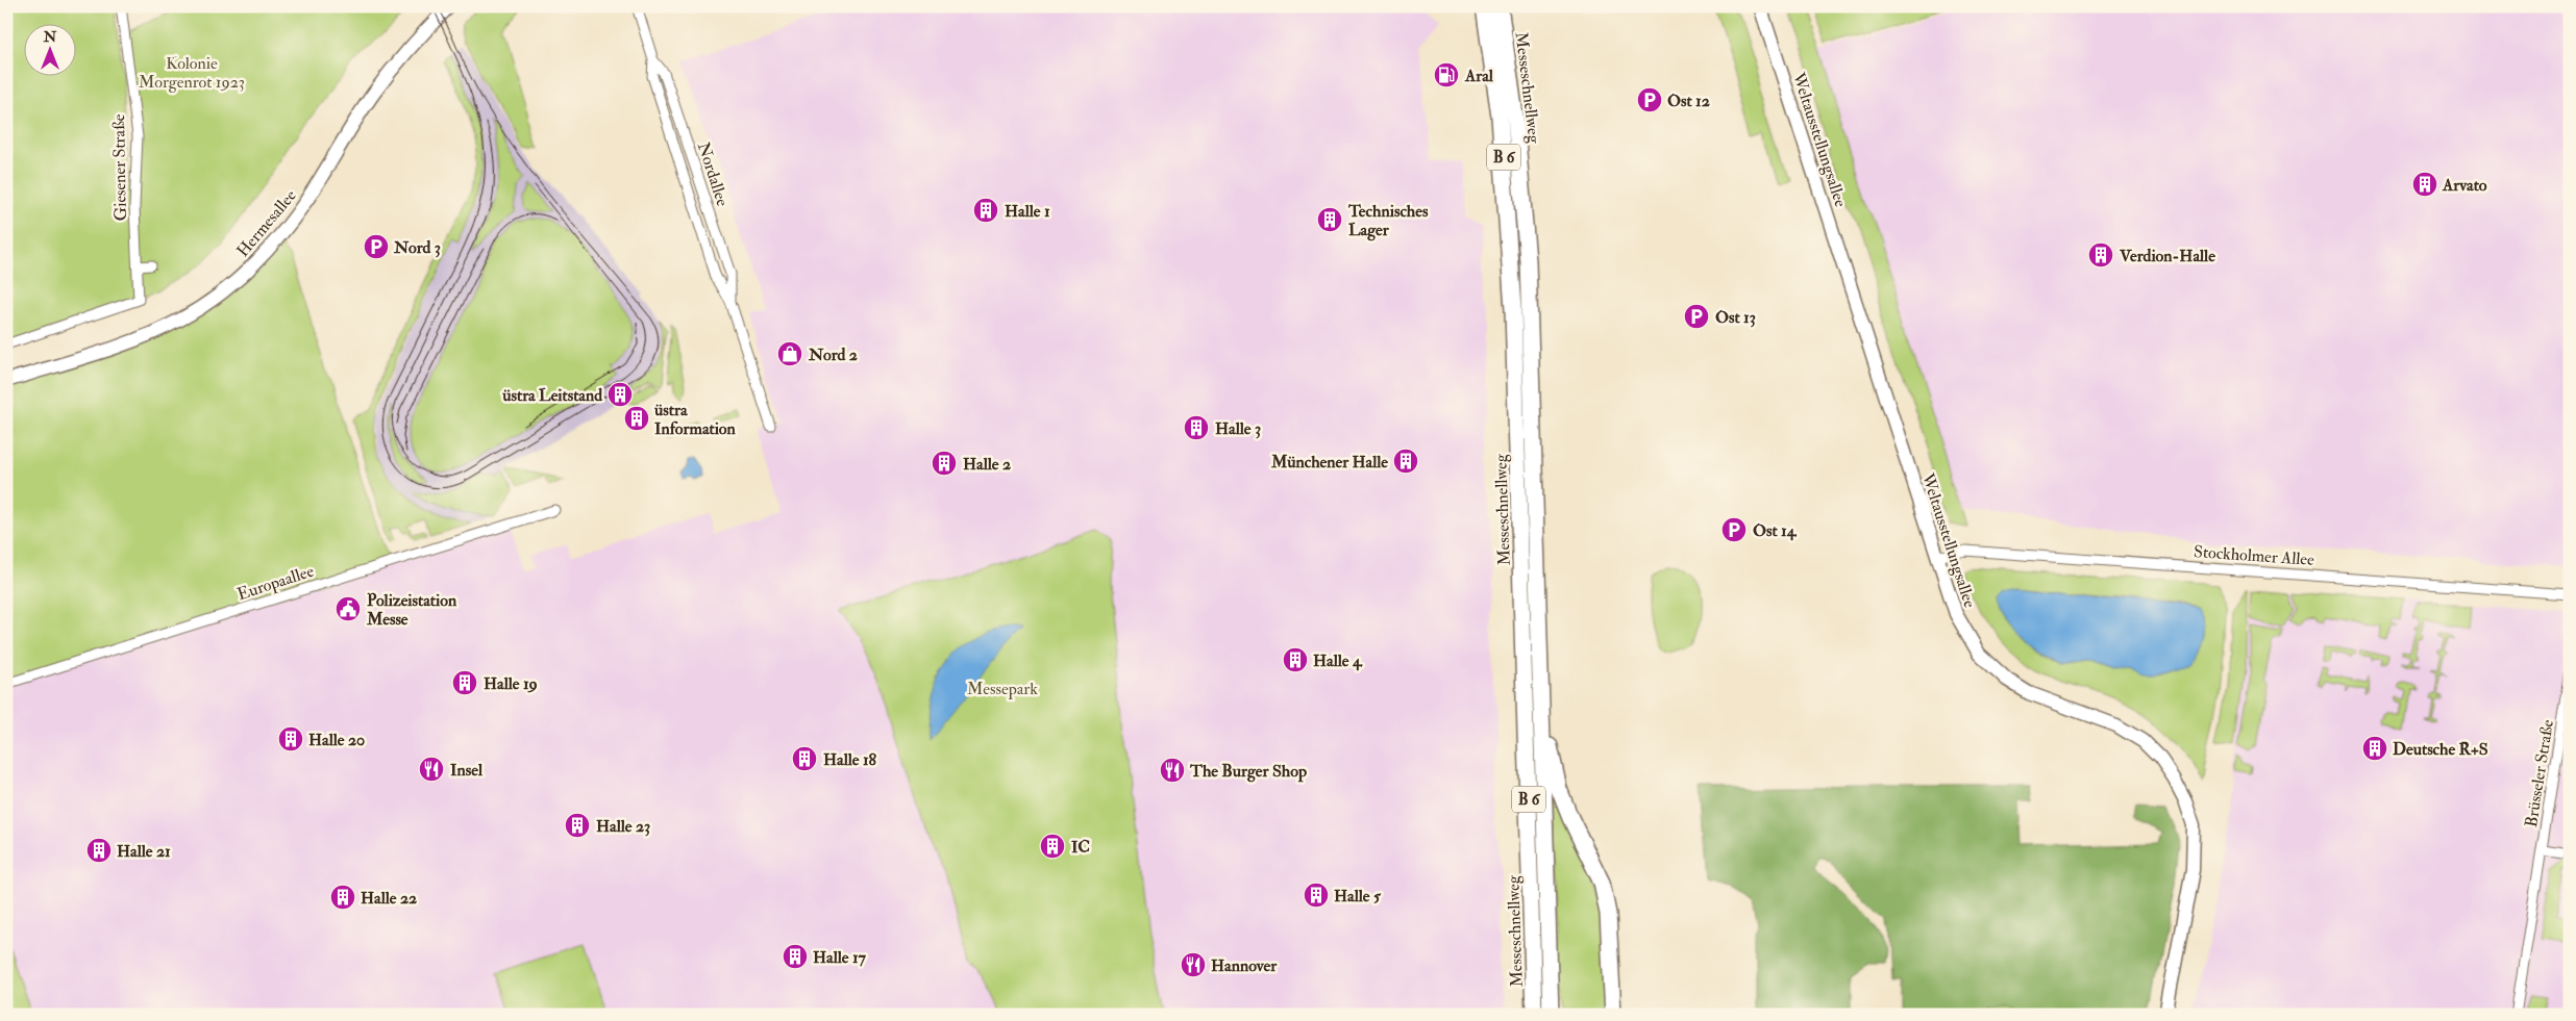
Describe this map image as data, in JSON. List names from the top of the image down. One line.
{"streets":{"highway":["Messeschnellweg","B 6"],"main road":["Weltausstellungsallee","Hermesallee"],"street":["Giesener Straße","Nordallee","Stockholmer Allee","Europaallee","Brüsseler Straße"]},"crossings":[["Weltausstellungsallee","Stockholmer Allee"]],"parks":["Kolonie Morgenrot 1923","Messepark"],"places":{"fuel station":["Aral"],"parking":["Ost 12","Nord 3","Ost 13","Ost 14"],"building":["Arvato","Halle 1","Technisches Lager","Verdion-Halle","üstra Leitstand","üstra Information","Halle 3","Münchener Halle","Halle 2","Halle 4","Halle 19","Halle 20","Deutsche R+S","Halle 18","Halle 23","IC","Halle 21","Halle 5","Halle 22","Halle 17"],"shop":["Nord 2"],"public building":["Polizeistation Messe"],"restaurant":["Insel","The Burger Shop","Hannover"]},"north":"top"}
